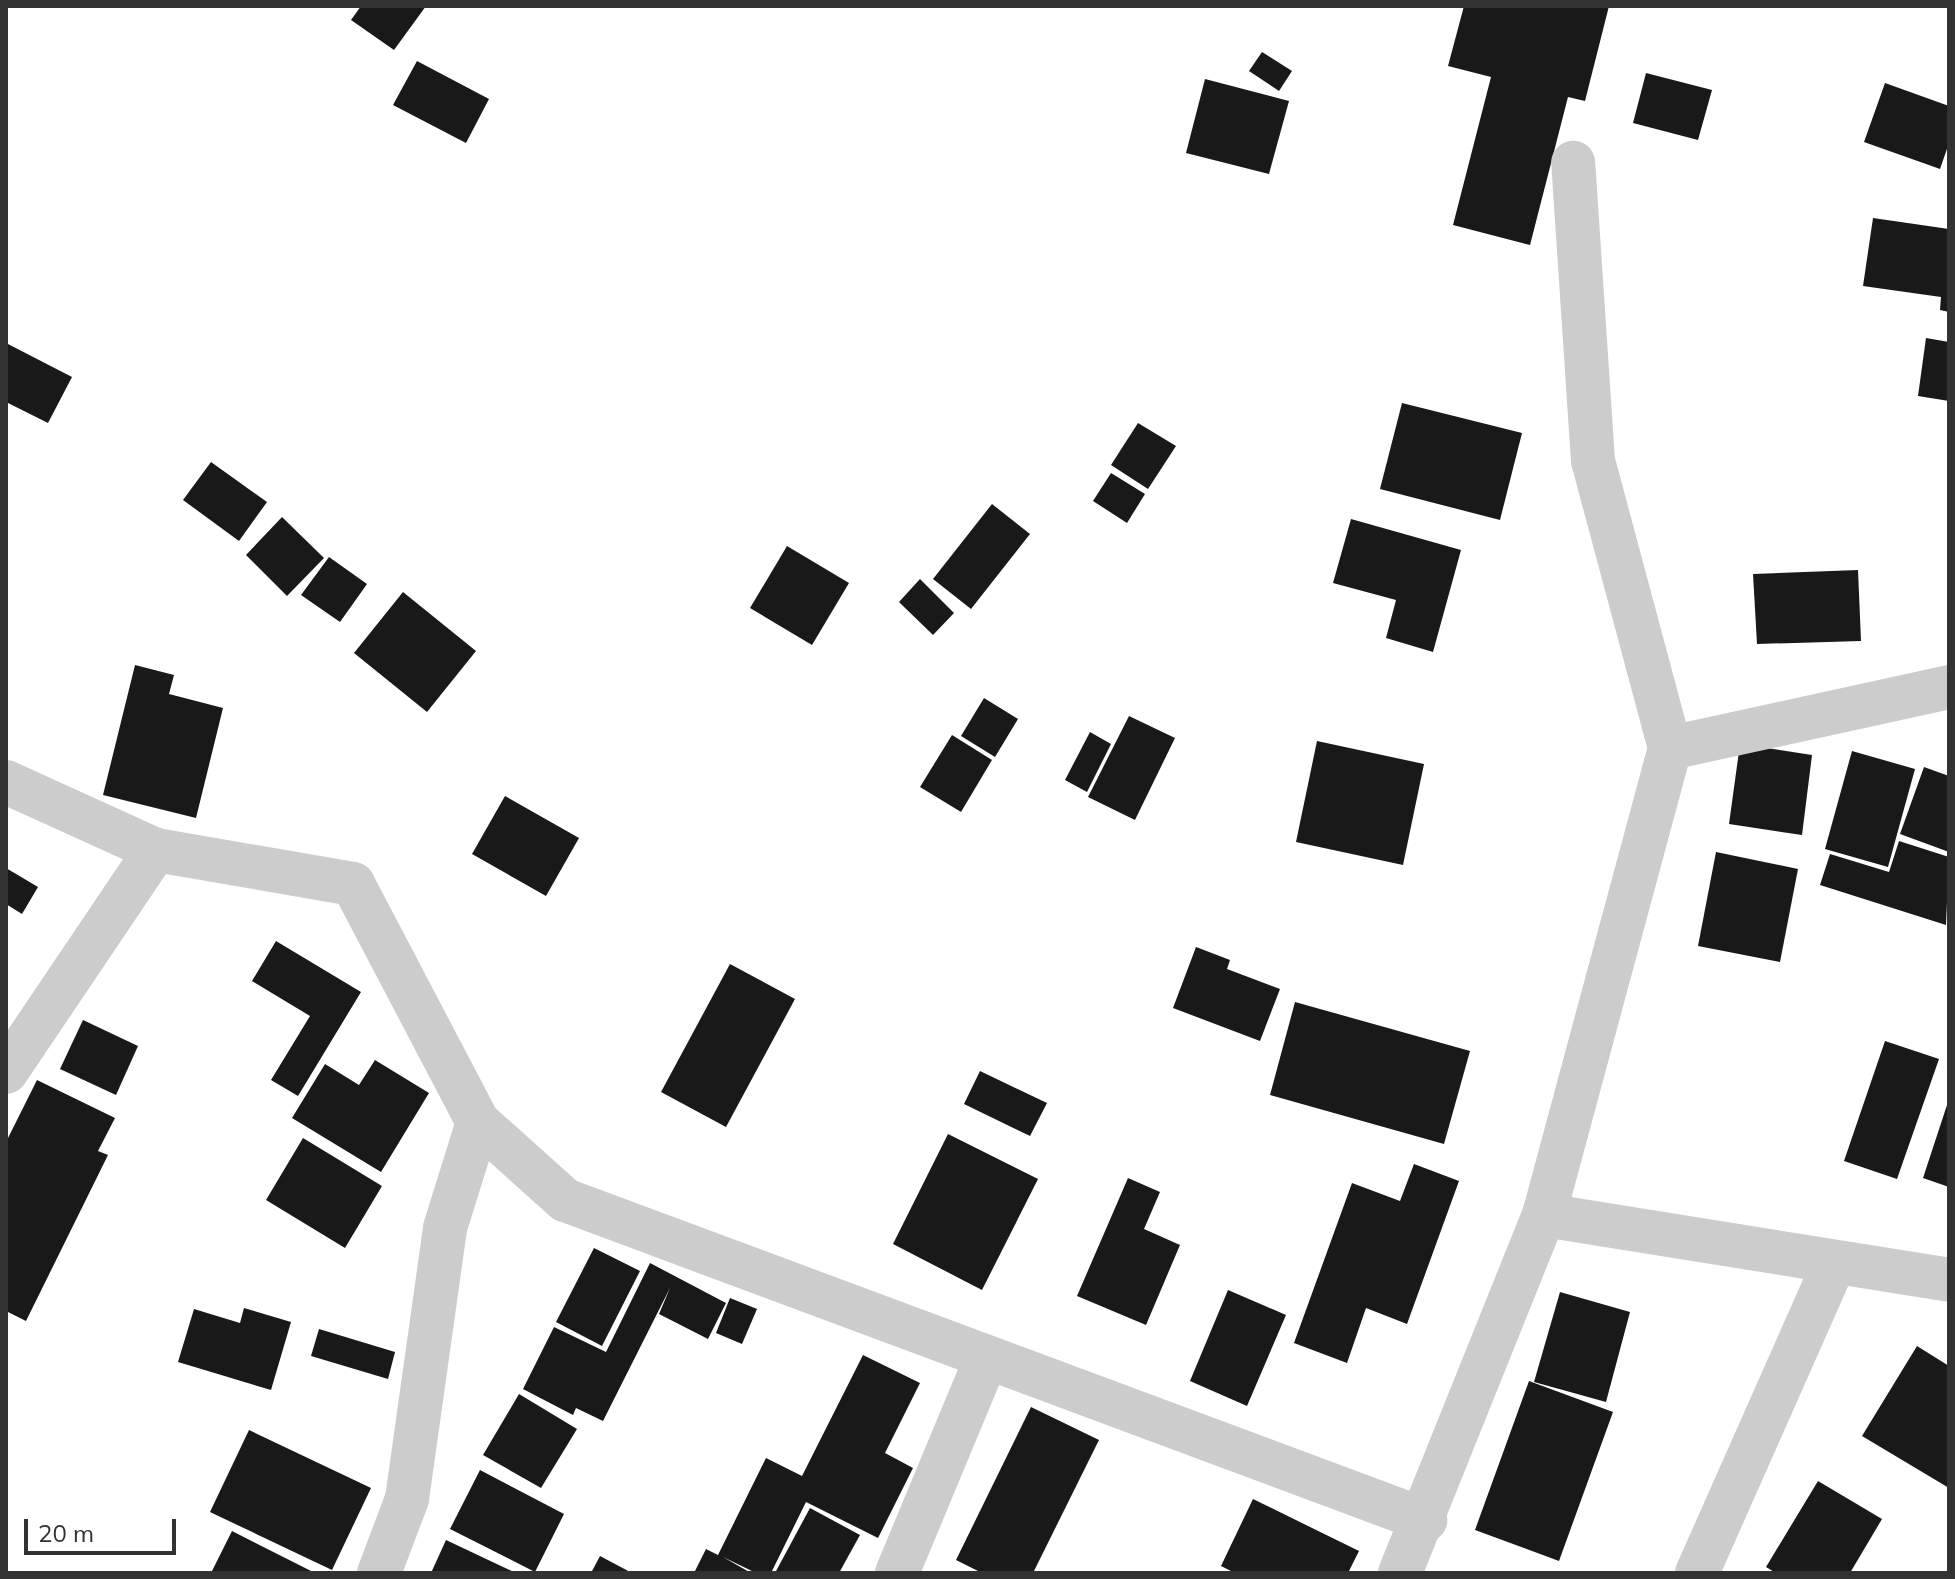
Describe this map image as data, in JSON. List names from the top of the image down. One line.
{"scale_bar":"20 m"}
